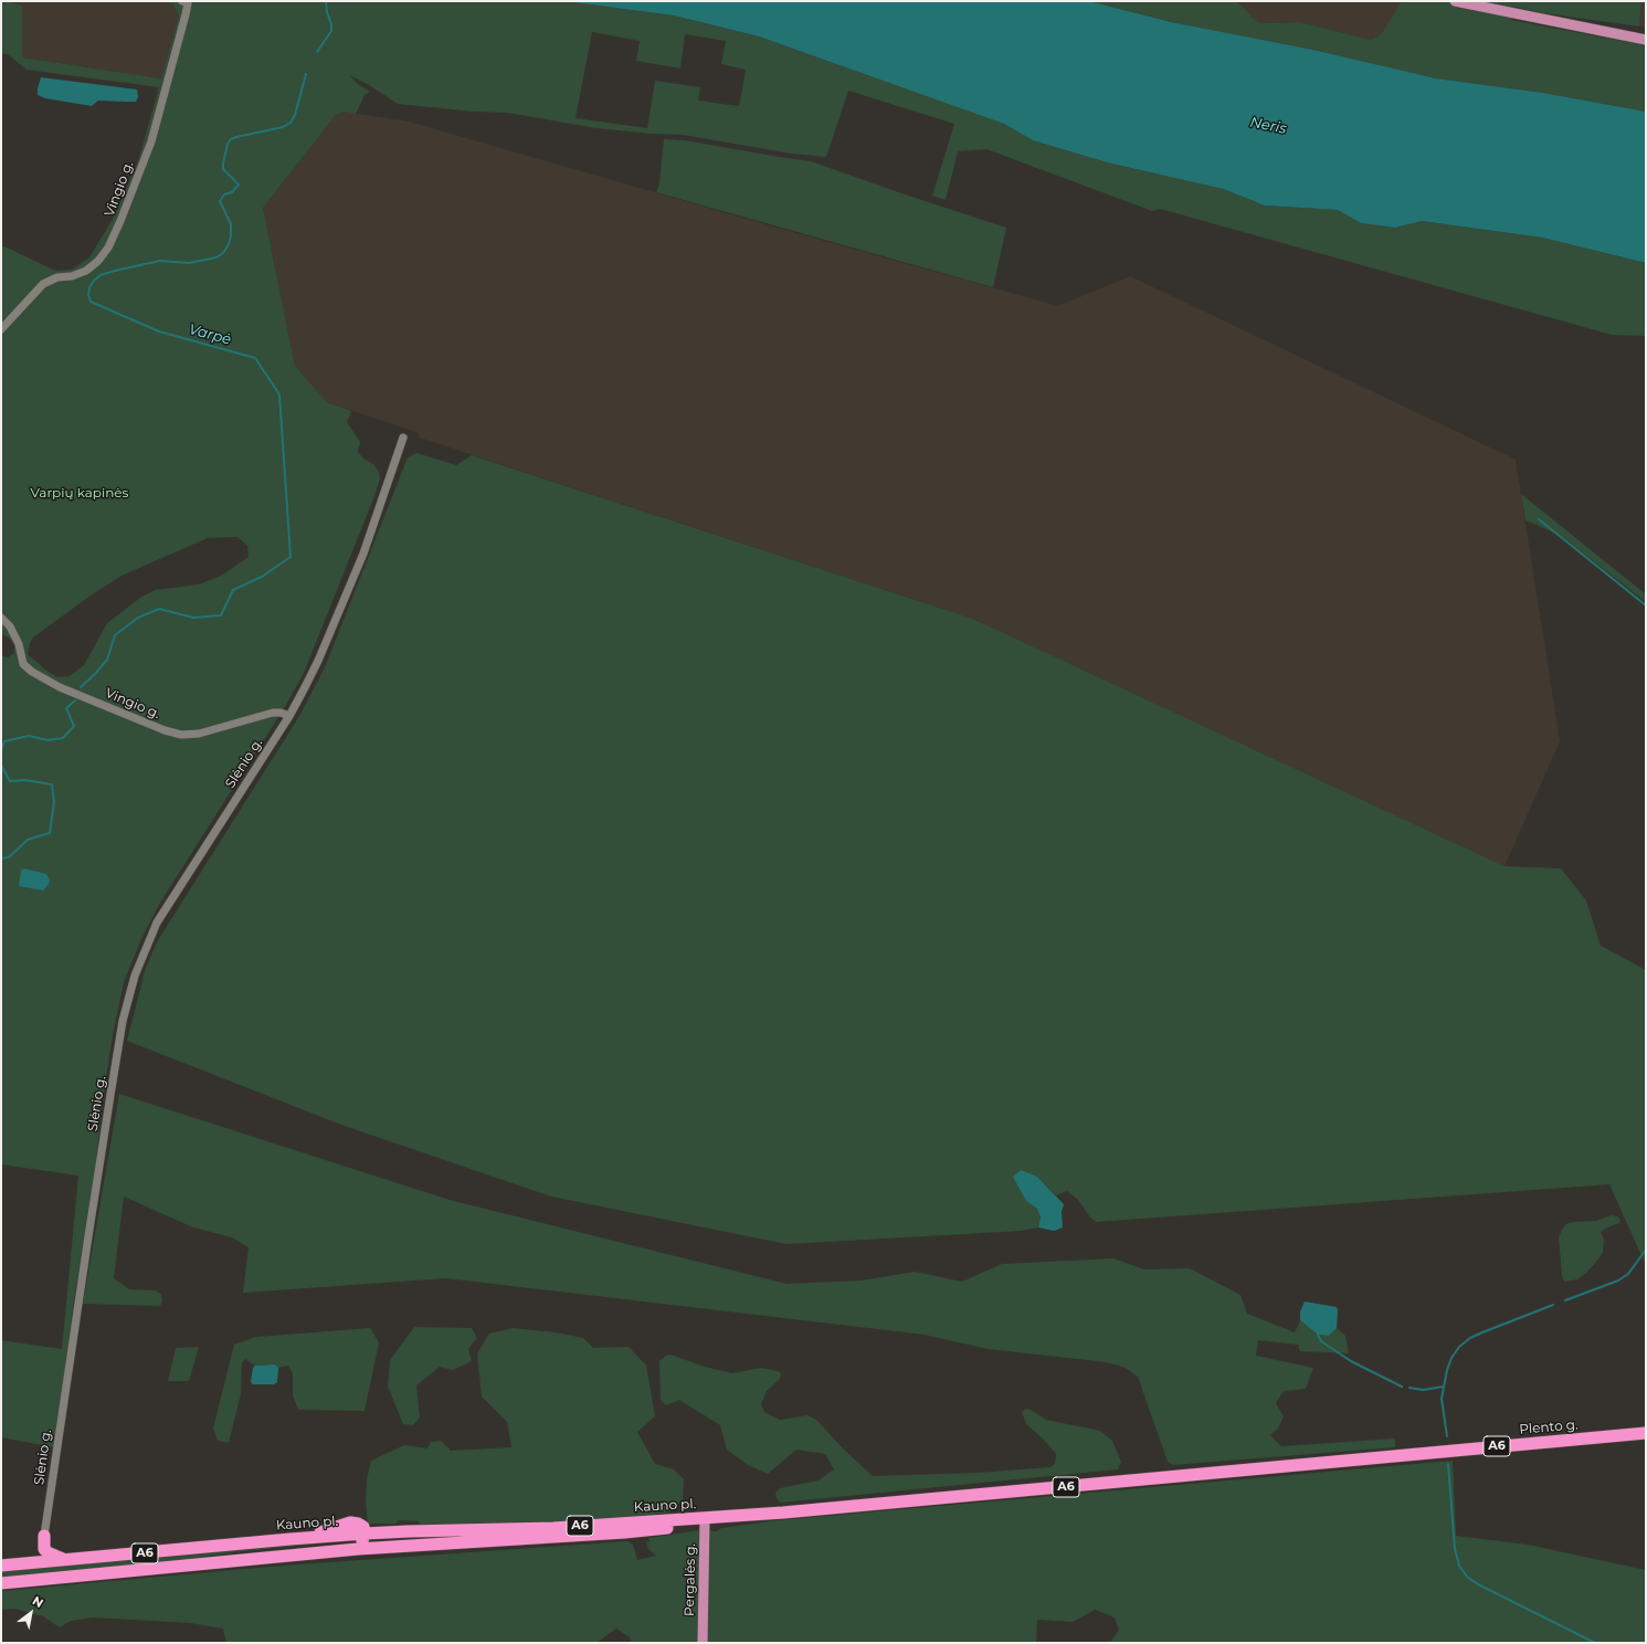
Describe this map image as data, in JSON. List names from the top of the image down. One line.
{"streets":{"highway":["Plento g.","A6","Kauno pl."],"main road":["Pergalės g."],"street":["Vingio g.","Slėnio g."]},"crossings":[["Vingio g.","Slėnio g."],["Plento g.","Kauno pl."],["Plento g.","Pergalės g."],["Kauno pl.","Pergalės g."]],"water":["Neris","Varpė"],"parks":["Varpių kapinės"],"north":"top right"}
